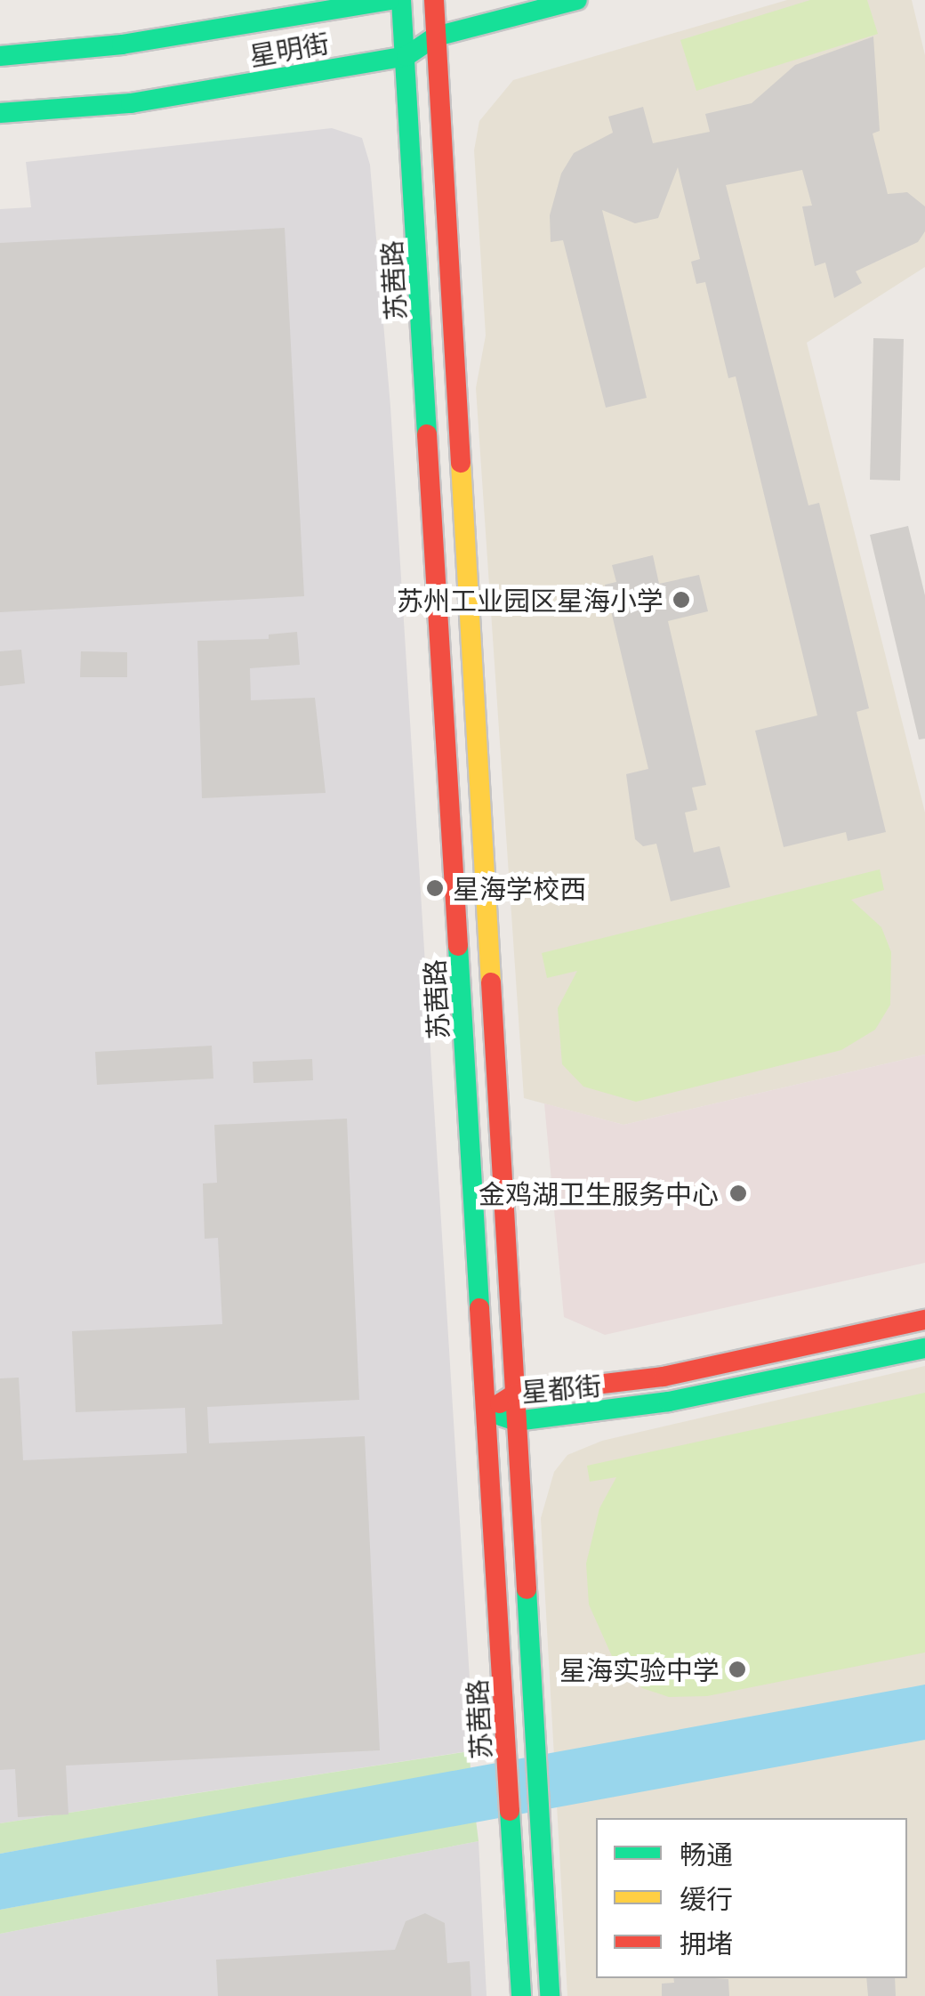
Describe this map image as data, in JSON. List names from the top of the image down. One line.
{"streets":{"main road":["星明街","苏茜路","星都街"]},"crossings":[["星明街","苏茜路"],["苏茜路","星都街"]],"places":["苏州工业园区星海小学","星海学校西","金鸡湖卫生服务中心","星海实验中学"],"legend":["畅通","缓行","拥堵"]}
